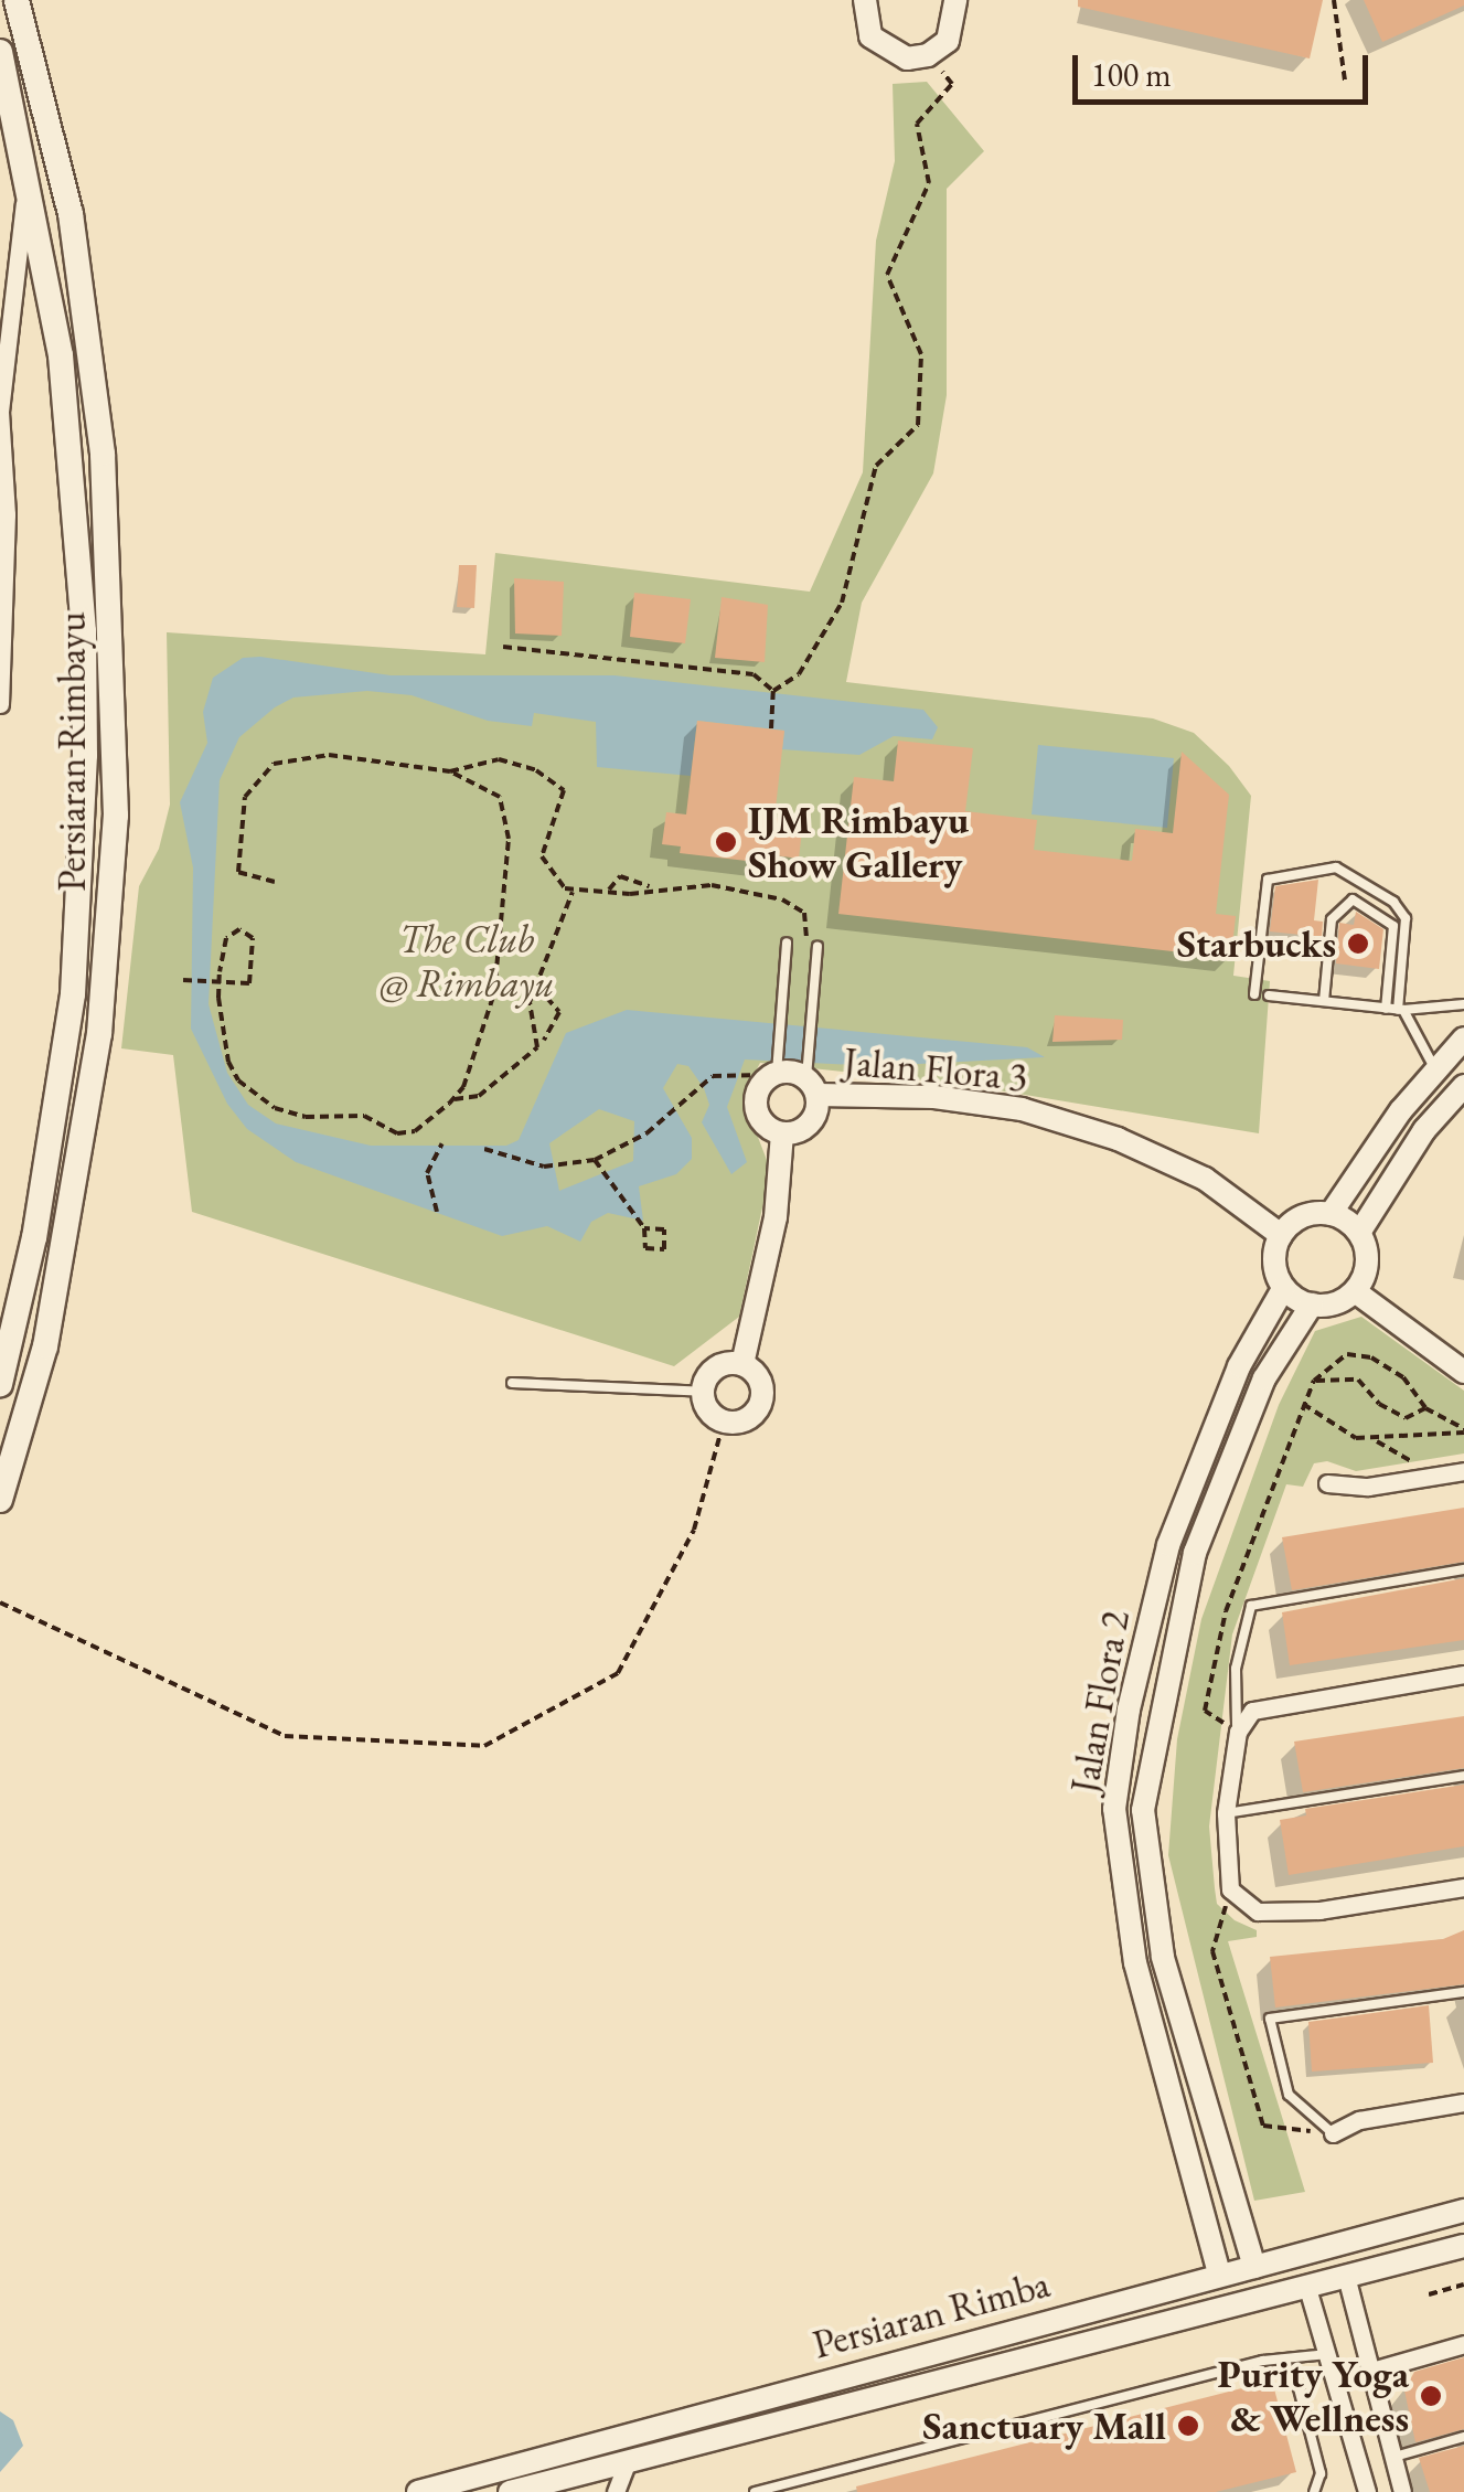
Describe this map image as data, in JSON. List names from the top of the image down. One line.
{"streets":{"main road":["Persiaran Rimbayu"],"street":["Jalan Flora 3","Jalan Flora 2","Persiaran Rimba"]},"crossings":[["Jalan Flora 3","Jalan Flora 2"],["Jalan Flora 2","Persiaran Rimba"]],"parks":["The Club @ Rimbayu"],"places":["IJM Rimbayu Show Gallery","Starbucks","Purity Yoga & Wellness","Sanctuary Mall"],"scale_bar":"100 m"}
